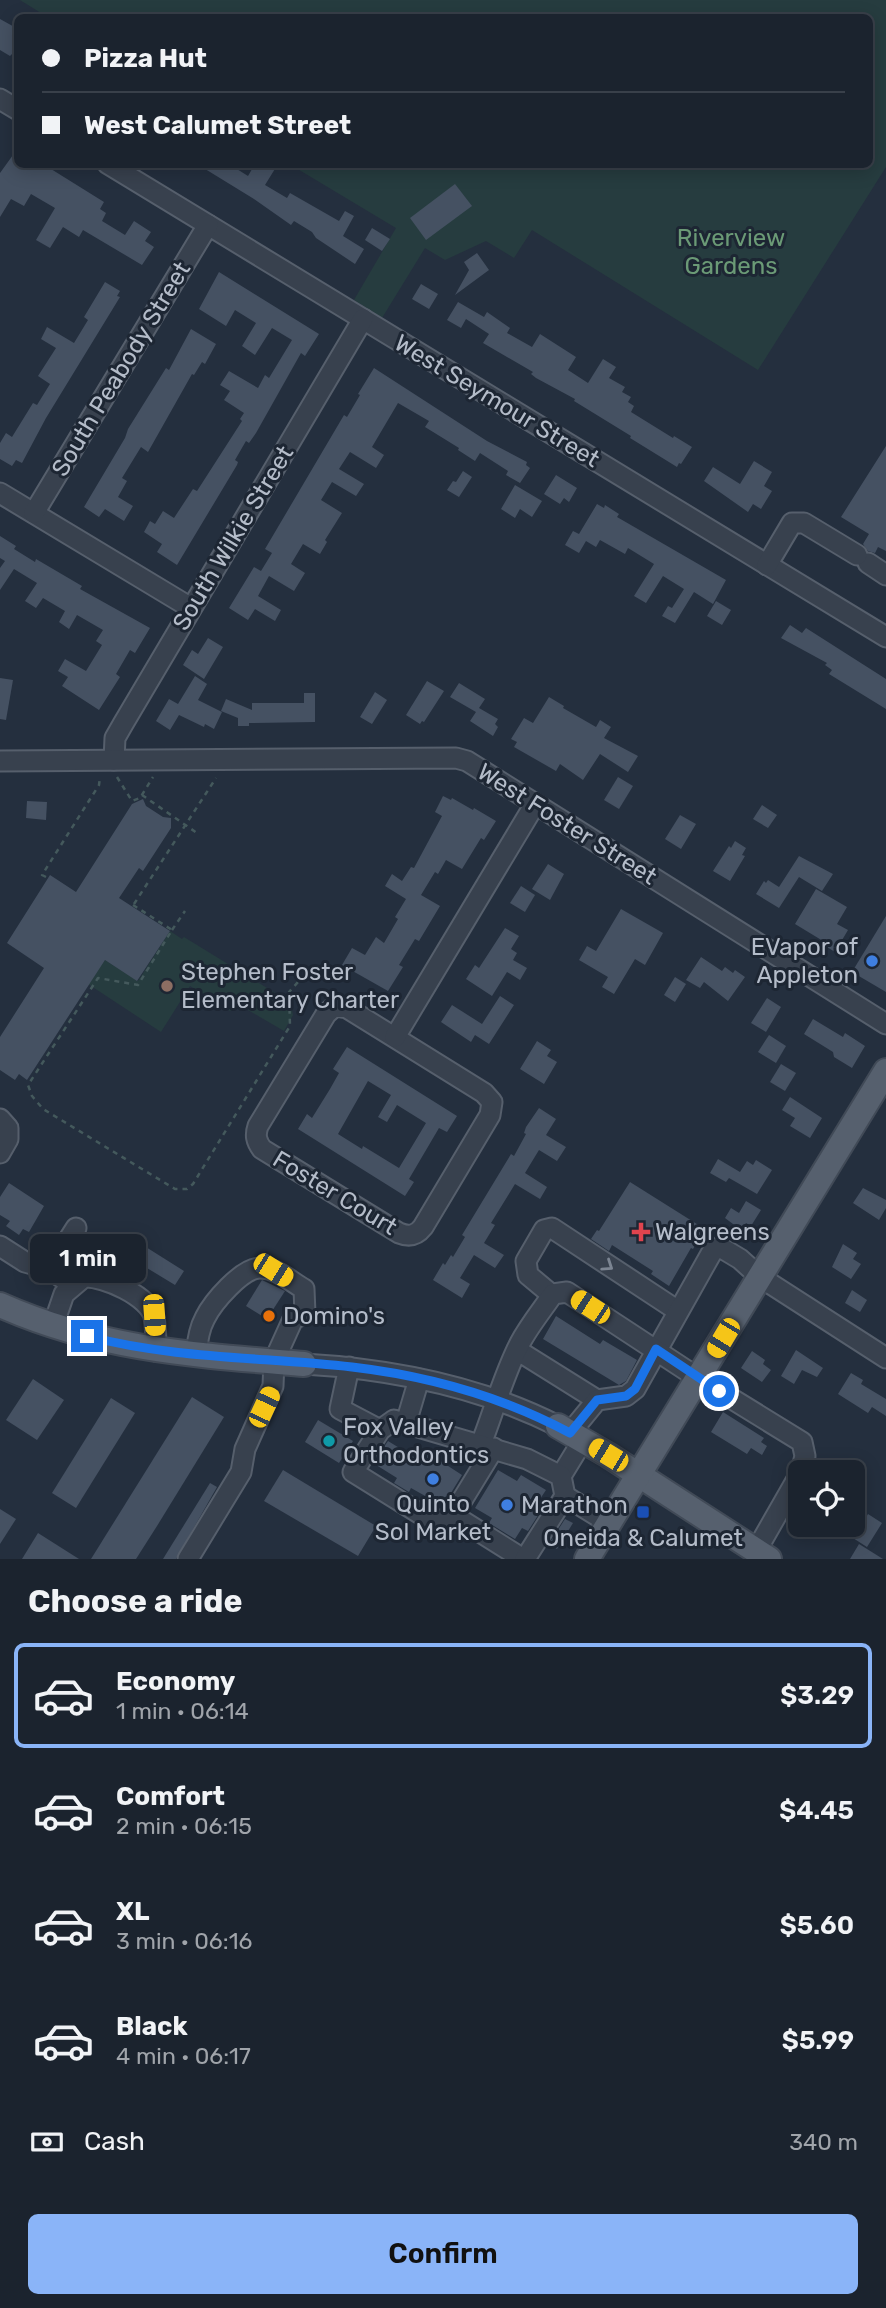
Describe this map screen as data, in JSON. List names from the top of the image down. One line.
{"streets":{"street":["South Peabody Street","West Seymour Street","South Wilkie Street","West Foster Street","Foster Court"]},"crossings":[["South Peabody Street","West Seymour Street"],["West Seymour Street","South Wilkie Street"],["South Wilkie Street","West Foster Street"]],"parks":["Riverview Gardens"],"places":{"other":["EVapor of Appleton","Stephen Foster Elementary Charter","Domino's","Fox Valley Orthodontics","Quinto Sol Market","Marathon"],"health":["Walgreens"],"transit":["Oneida & Calumet"]},"page":{"banner":["Pizza Hut","West Calumet Street"],"bubble":"1 min","heading":"Choose a ride","list":[{"name":"Economy","note":"1 min · 06:14","value":"$3.29"},{"name":"Comfort","note":"2 min · 06:15","value":"$4.45"},{"name":"XL","note":"3 min · 06:16","value":"$5.60"},{"name":"Black","note":"4 min · 06:17","value":"$5.99"}],"pay":["Cash","340 m"],"buttons":"Confirm"}}
